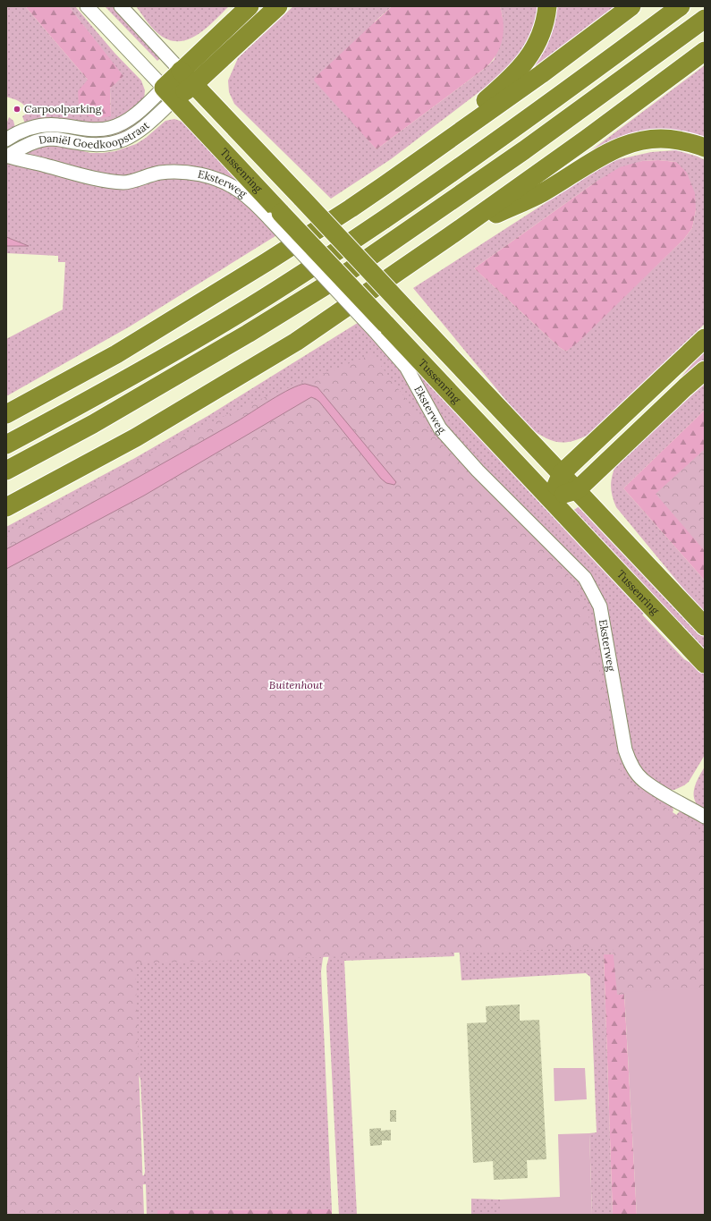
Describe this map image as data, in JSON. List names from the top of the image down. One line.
{"streets":{"highway":["Tussenring"],"street":["Daniël Goedkoopstraat","Eksterweg"]},"crossings":[["Daniël Goedkoopstraat","Tussenring"],["Daniël Goedkoopstraat","Eksterweg"],["Tussenring","Eksterweg"]],"parks":["Buitenhout"],"places":["Carpoolparking"]}
